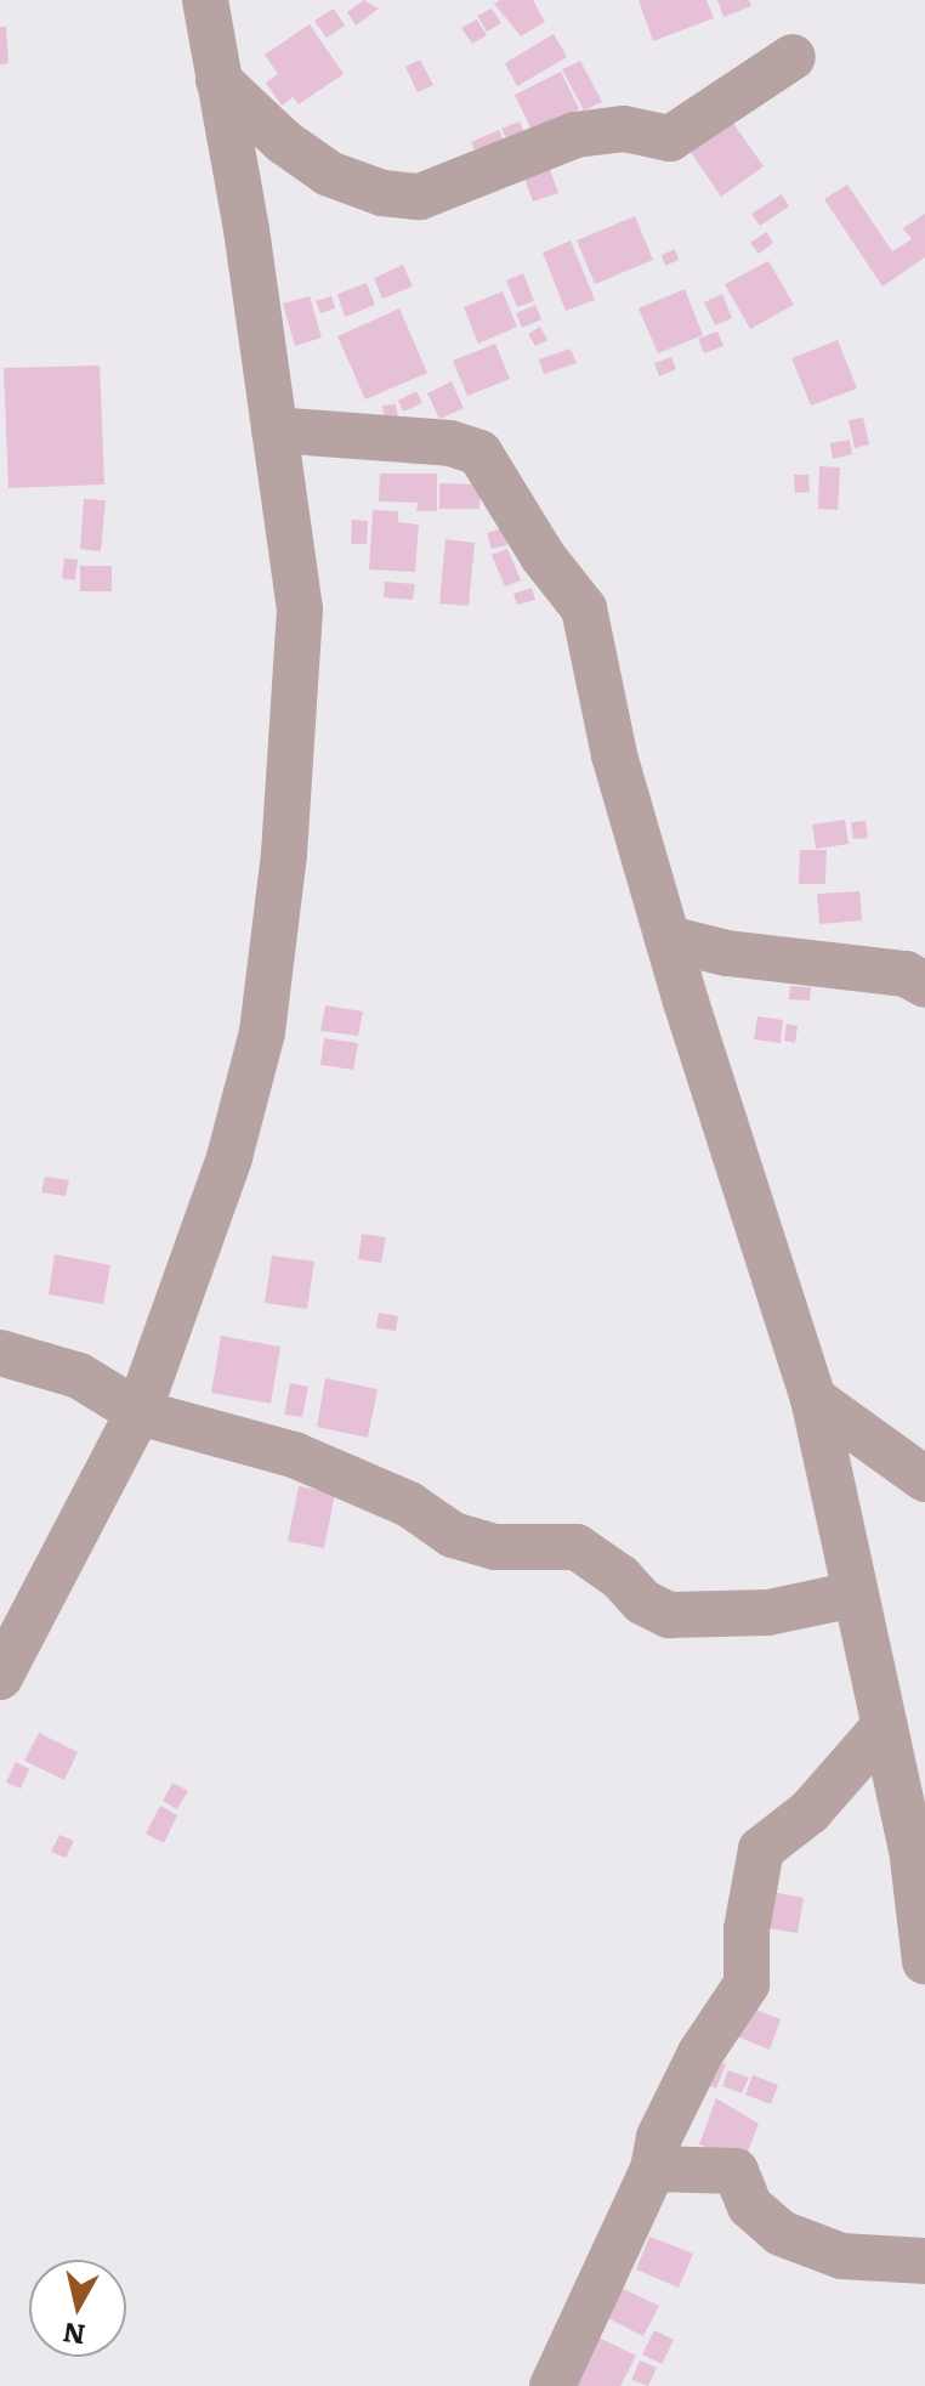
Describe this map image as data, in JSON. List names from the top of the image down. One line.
{"north":"bottom"}
